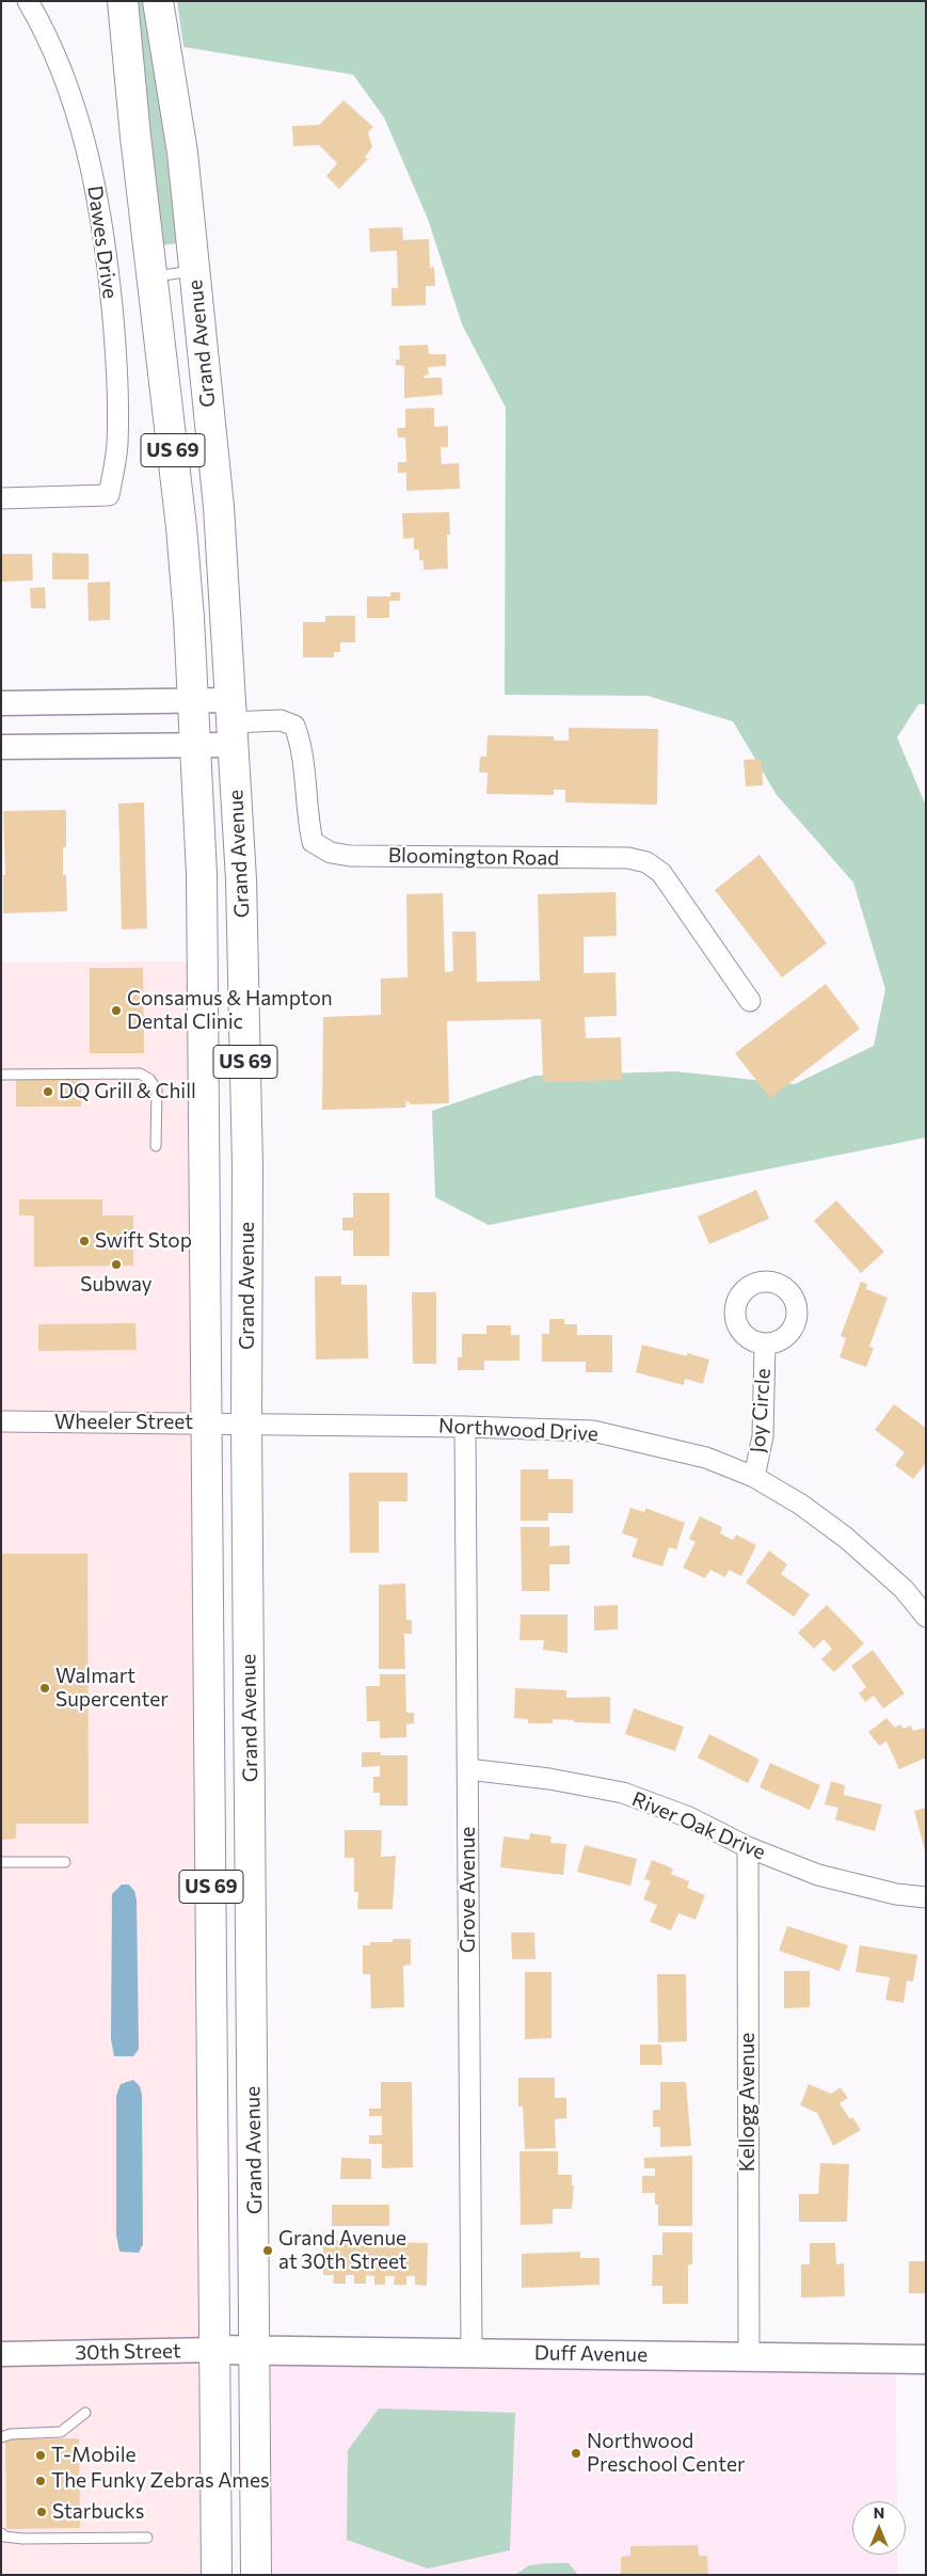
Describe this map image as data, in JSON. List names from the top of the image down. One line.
{"streets":{"main road":["Grand Avenue","US 69","30th Street","Duff Avenue"],"street":["Dawes Drive","Bloomington Road","Joy Circle","Wheeler Street","Northwood Drive","River Oak Drive","Grove Avenue","Kellogg Avenue"]},"crossings":[["Grand Avenue","Bloomington Road"],["Grand Avenue","Wheeler Street"],["Grand Avenue","Northwood Drive"],["Grand Avenue","30th Street"],["Grand Avenue","Duff Avenue"],["Joy Circle","Northwood Drive"],["Wheeler Street","Northwood Drive"],["Northwood Drive","Grove Avenue"],["River Oak Drive","Grove Avenue"],["River Oak Drive","Kellogg Avenue"],["Grove Avenue","Duff Avenue"],["Kellogg Avenue","Duff Avenue"],["30th Street","Duff Avenue"]],"places":["Consamus & Hampton Dental Clinic","DQ Grill & Chill","Swift Stop","Subway","Walmart Supercenter","Grand Avenue at 30th Street","Northwood Preschool Center","T-Mobile","The Funky Zebras Ames","Starbucks"],"north":"top"}
